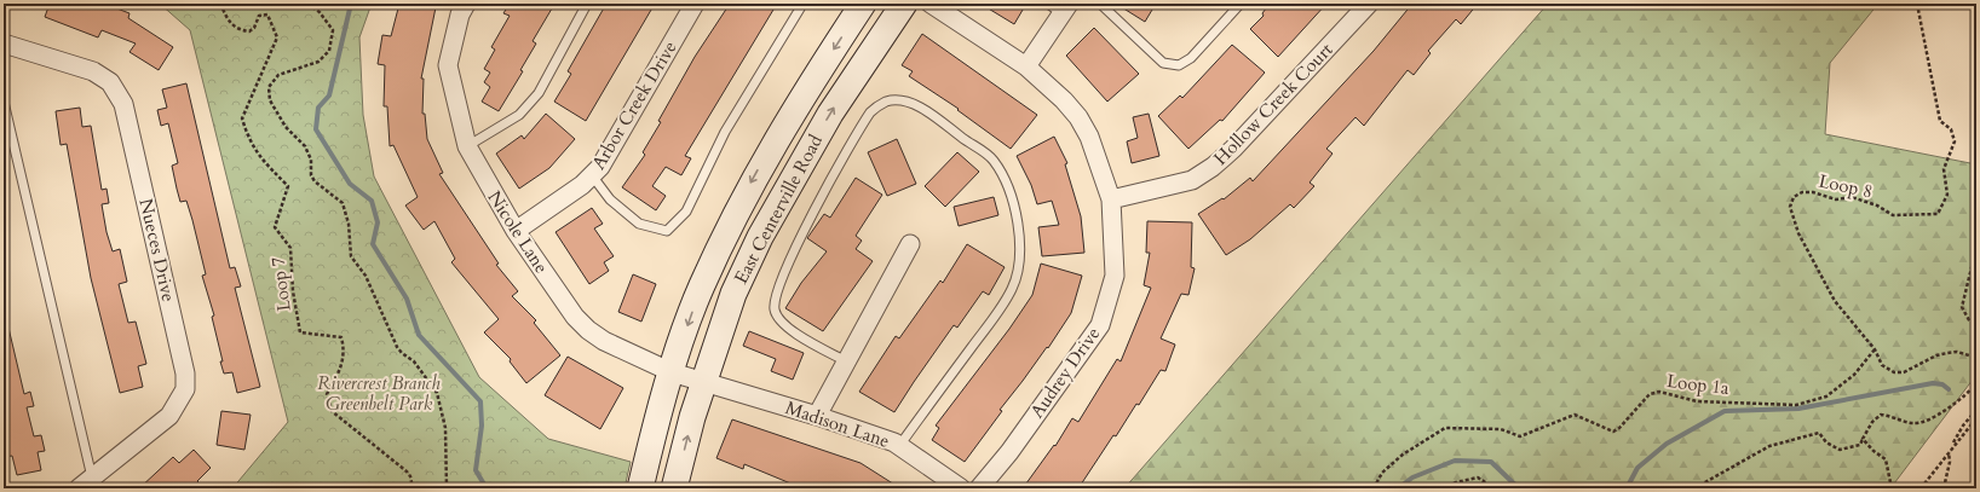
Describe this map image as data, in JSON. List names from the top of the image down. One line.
{"streets":{"main road":["East Centerville Road"],"street":["Hollow Creek Court","Arbor Creek Drive","Nicole Lane","Nueces Drive","Audrey Drive","Madison Lane"],"path":["Loop 8","Loop 7","Loop 1a"]},"crossings":[["Hollow Creek Court","Audrey Drive"],["Arbor Creek Drive","Nicole Lane"],["Loop 8","Loop 1a"],["East Centerville Road","Nicole Lane"],["East Centerville Road","Madison Lane"],["Nicole Lane","Madison Lane"]],"parks":["Rivercrest Branch Greenbelt Park"]}
